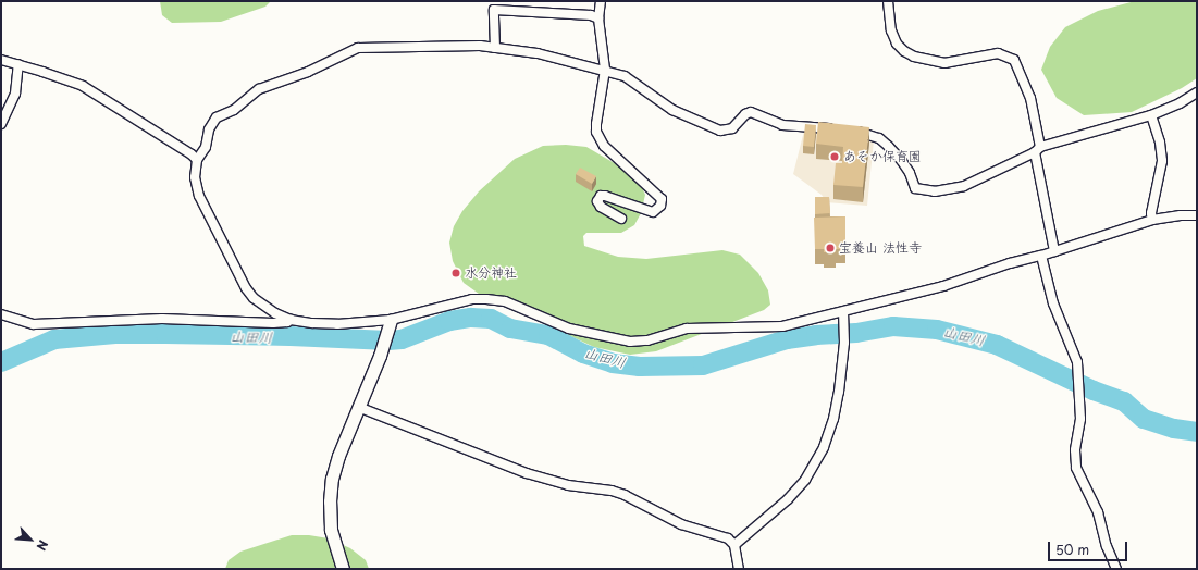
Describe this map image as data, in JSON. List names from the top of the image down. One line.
{"water":["山田川"],"places":["あそか保育園","宝養山 法性寺","水分神社"],"scale_bar":"50 m","north":"bottom right"}
